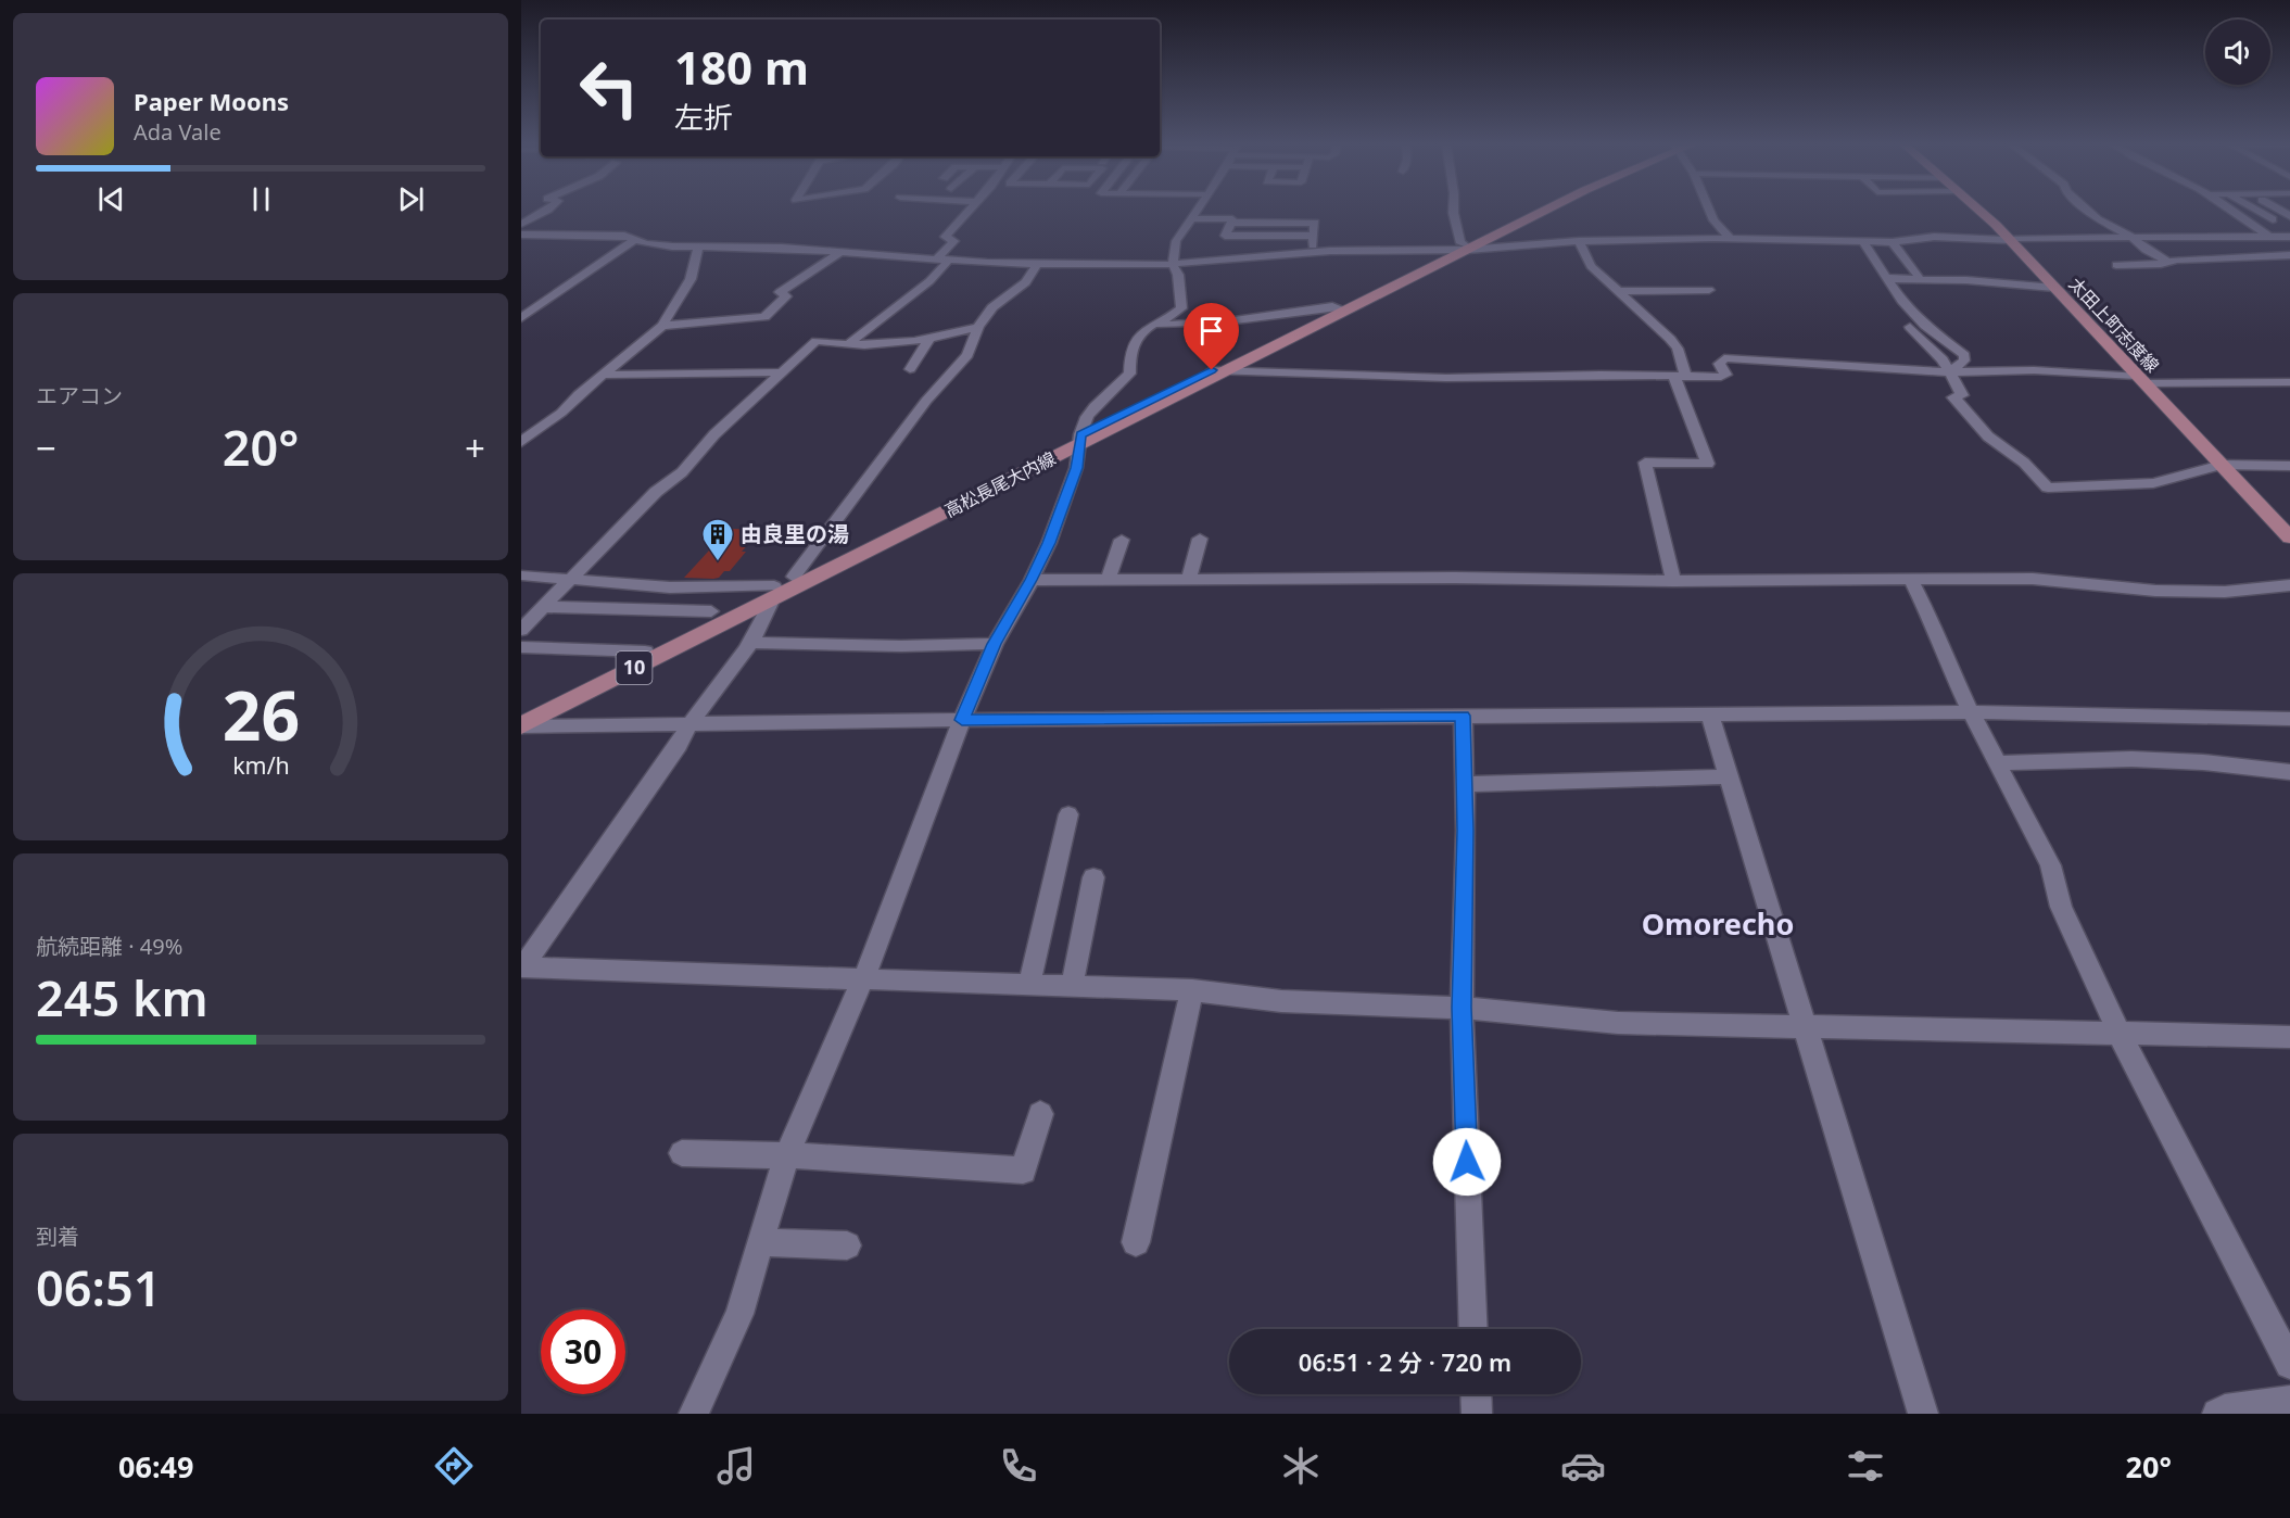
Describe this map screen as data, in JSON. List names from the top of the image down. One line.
{"streets":{"main road":["太田上町志度線","高松長尾大内線","10"]},"districts":["Omorecho"],"places":{"building":["由良里の湯"]},"page":{"turn":["180 m","左折"],"song":["Paper Moons","Ada Vale"],"tile":["エアコン",["航続距離 · 49%","245 km"],["到着","06:51"]],"heat":["−","20°","+"],"limit":"30","trip":"06:51 · 2 分 · 720 m","tabs":["06:49","20°"],"gauge":["26","km/h"]}}
